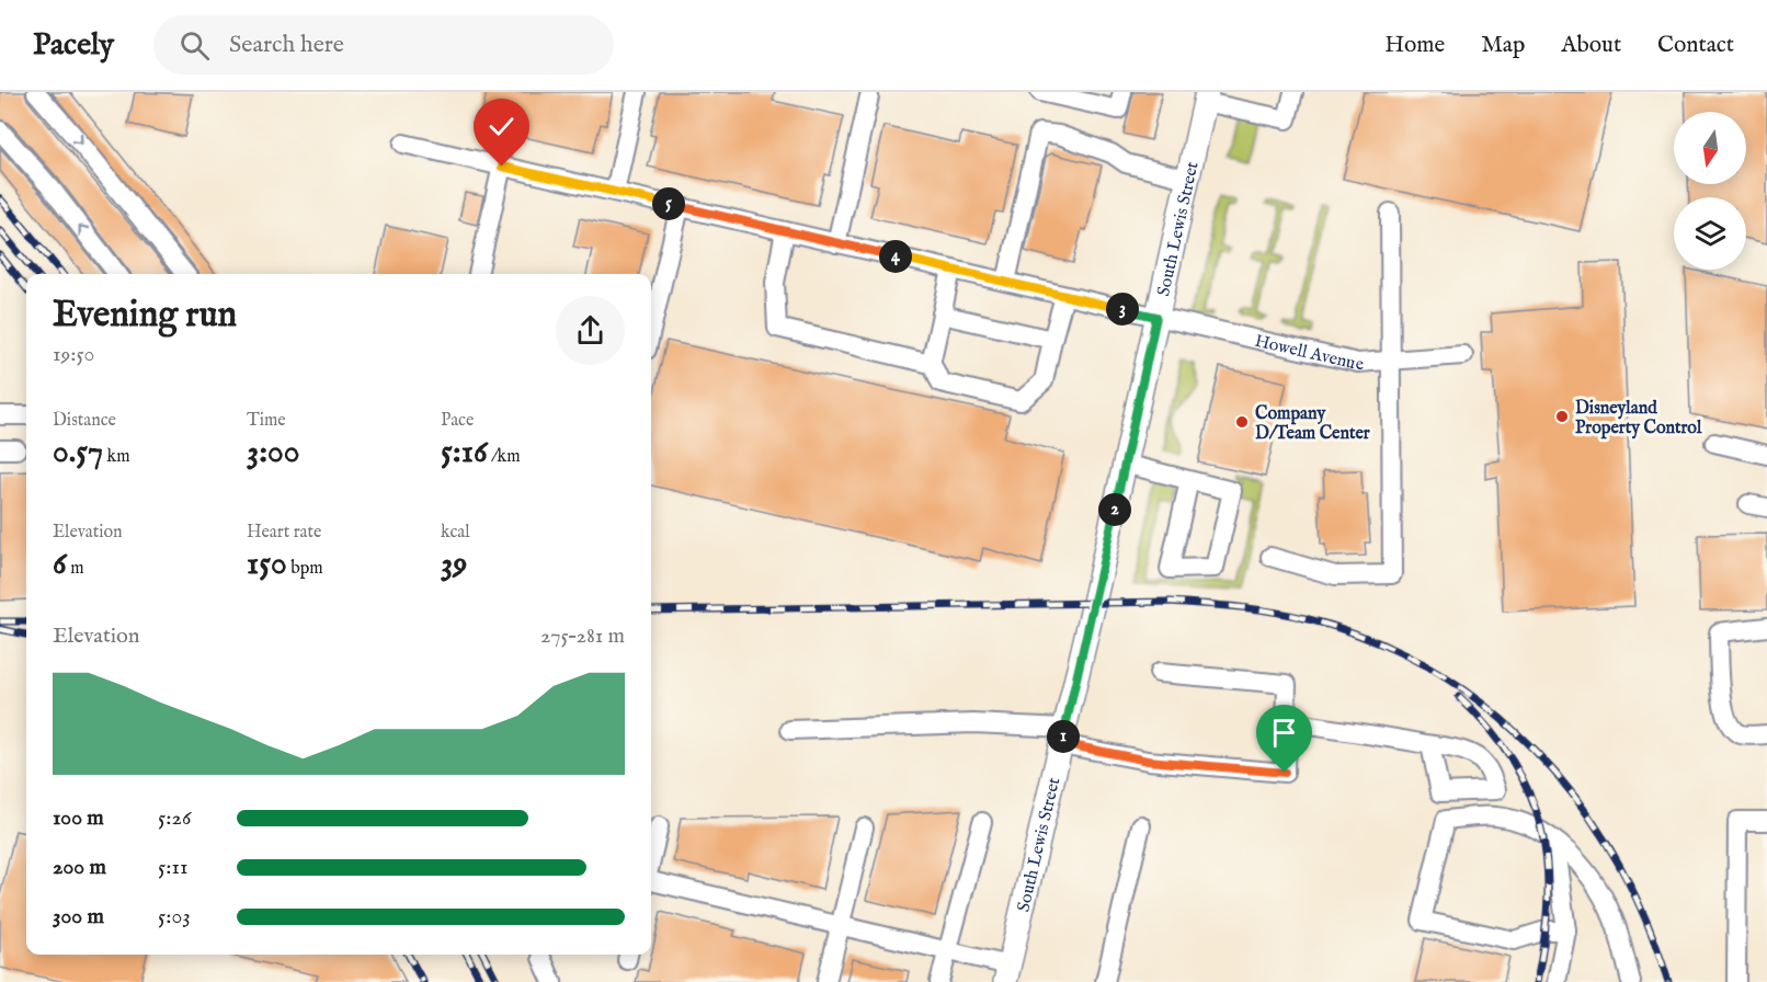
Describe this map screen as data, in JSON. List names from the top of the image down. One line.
{"streets":{"main road":["South Lewis Street"],"street":["Howell Avenue"]},"crossings":[["South Lewis Street","Howell Avenue"]],"places":["Disneyland Property Control","Company D/Team Center"],"north":"bottom","page":{"header":"Pacely","search":"Search here","nav":["Home","Map","About","Contact"],"pins":["5","4","3","2","1"],"heading":["Evening run","19:50"],"stats":[["Distance","0.57 km"],["Time","3:00"],["Pace","5:16 /km"],["Elevation","6 m"],["Heart rate","150 bpm"],["kcal","39"]],"chart":["Elevation","275–281 m"],"list":[{"name":"100 m","note":"5:26"},{"name":"200 m","note":"5:11"},{"name":"300 m","note":"5:03"}]}}
